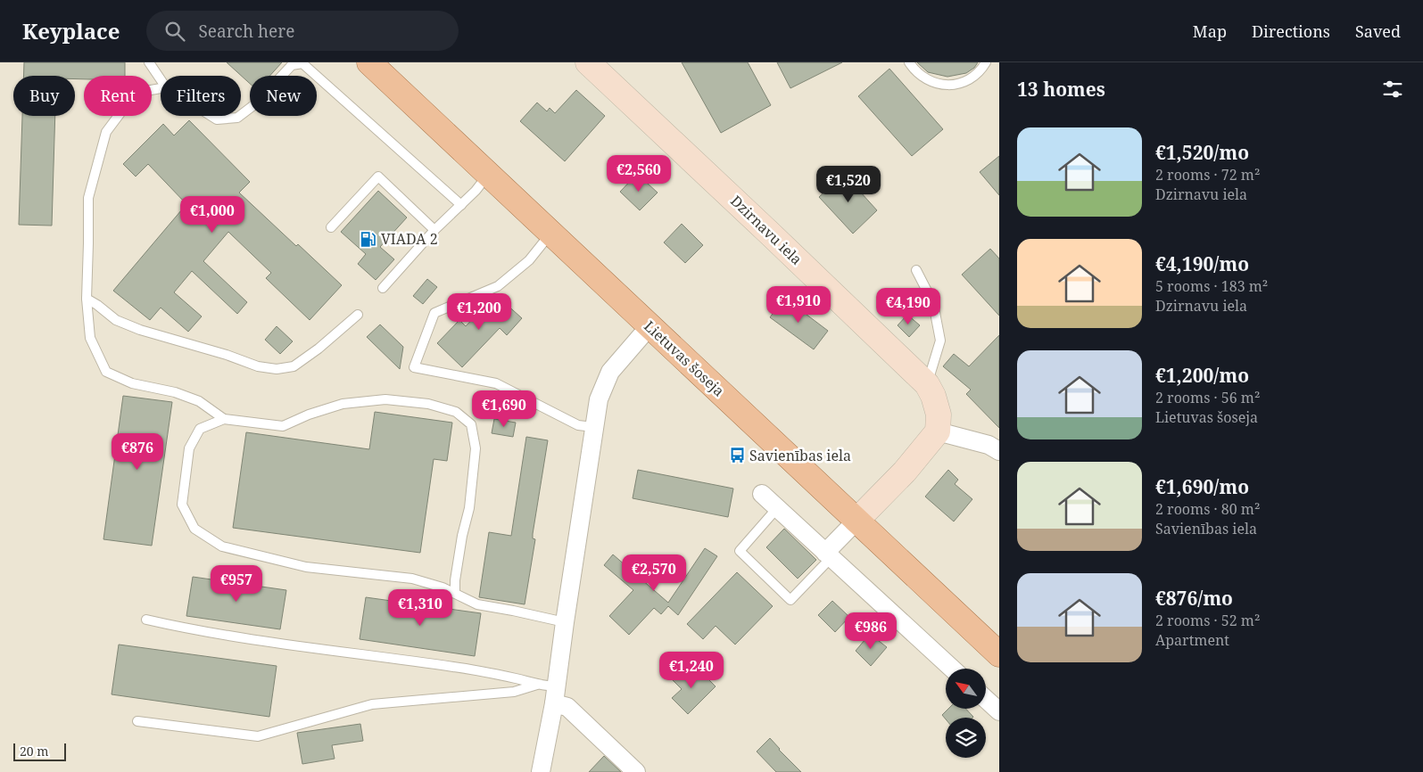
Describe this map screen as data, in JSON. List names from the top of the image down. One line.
{"streets":{"main road":["Lietuvas šoseja"],"street":["Dzirnavu iela"]},"places":{"fuel station":["VIADA 2"],"bus stop":["Savienības iela"]},"scale_bar":"20 m","north":"top left","page":{"header":"Keyplace","search":"Search here","nav":["Map","Directions","Saved"],"heading":"13 homes","chip":["Buy","Rent","Filters","New"],"list":[{"name":"€1,520/mo","note":"2 rooms · 72 m² · Dzirnavu iela"},{"name":"€4,190/mo","note":"5 rooms · 183 m² · Dzirnavu iela"},{"name":"€1,200/mo","note":"2 rooms · 56 m² · Lietuvas šoseja"},{"name":"€1,690/mo","note":"2 rooms · 80 m² · Savienības iela"},{"name":"€876/mo","note":"2 rooms · 52 m² · Apartment"}],"price":["€2,560","€1,520","€1,000","€1,910","€4,190","€1,200","€1,690","€876","€2,570","€957","€1,310","€986","€1,240"],"scale":"20 m"}}
